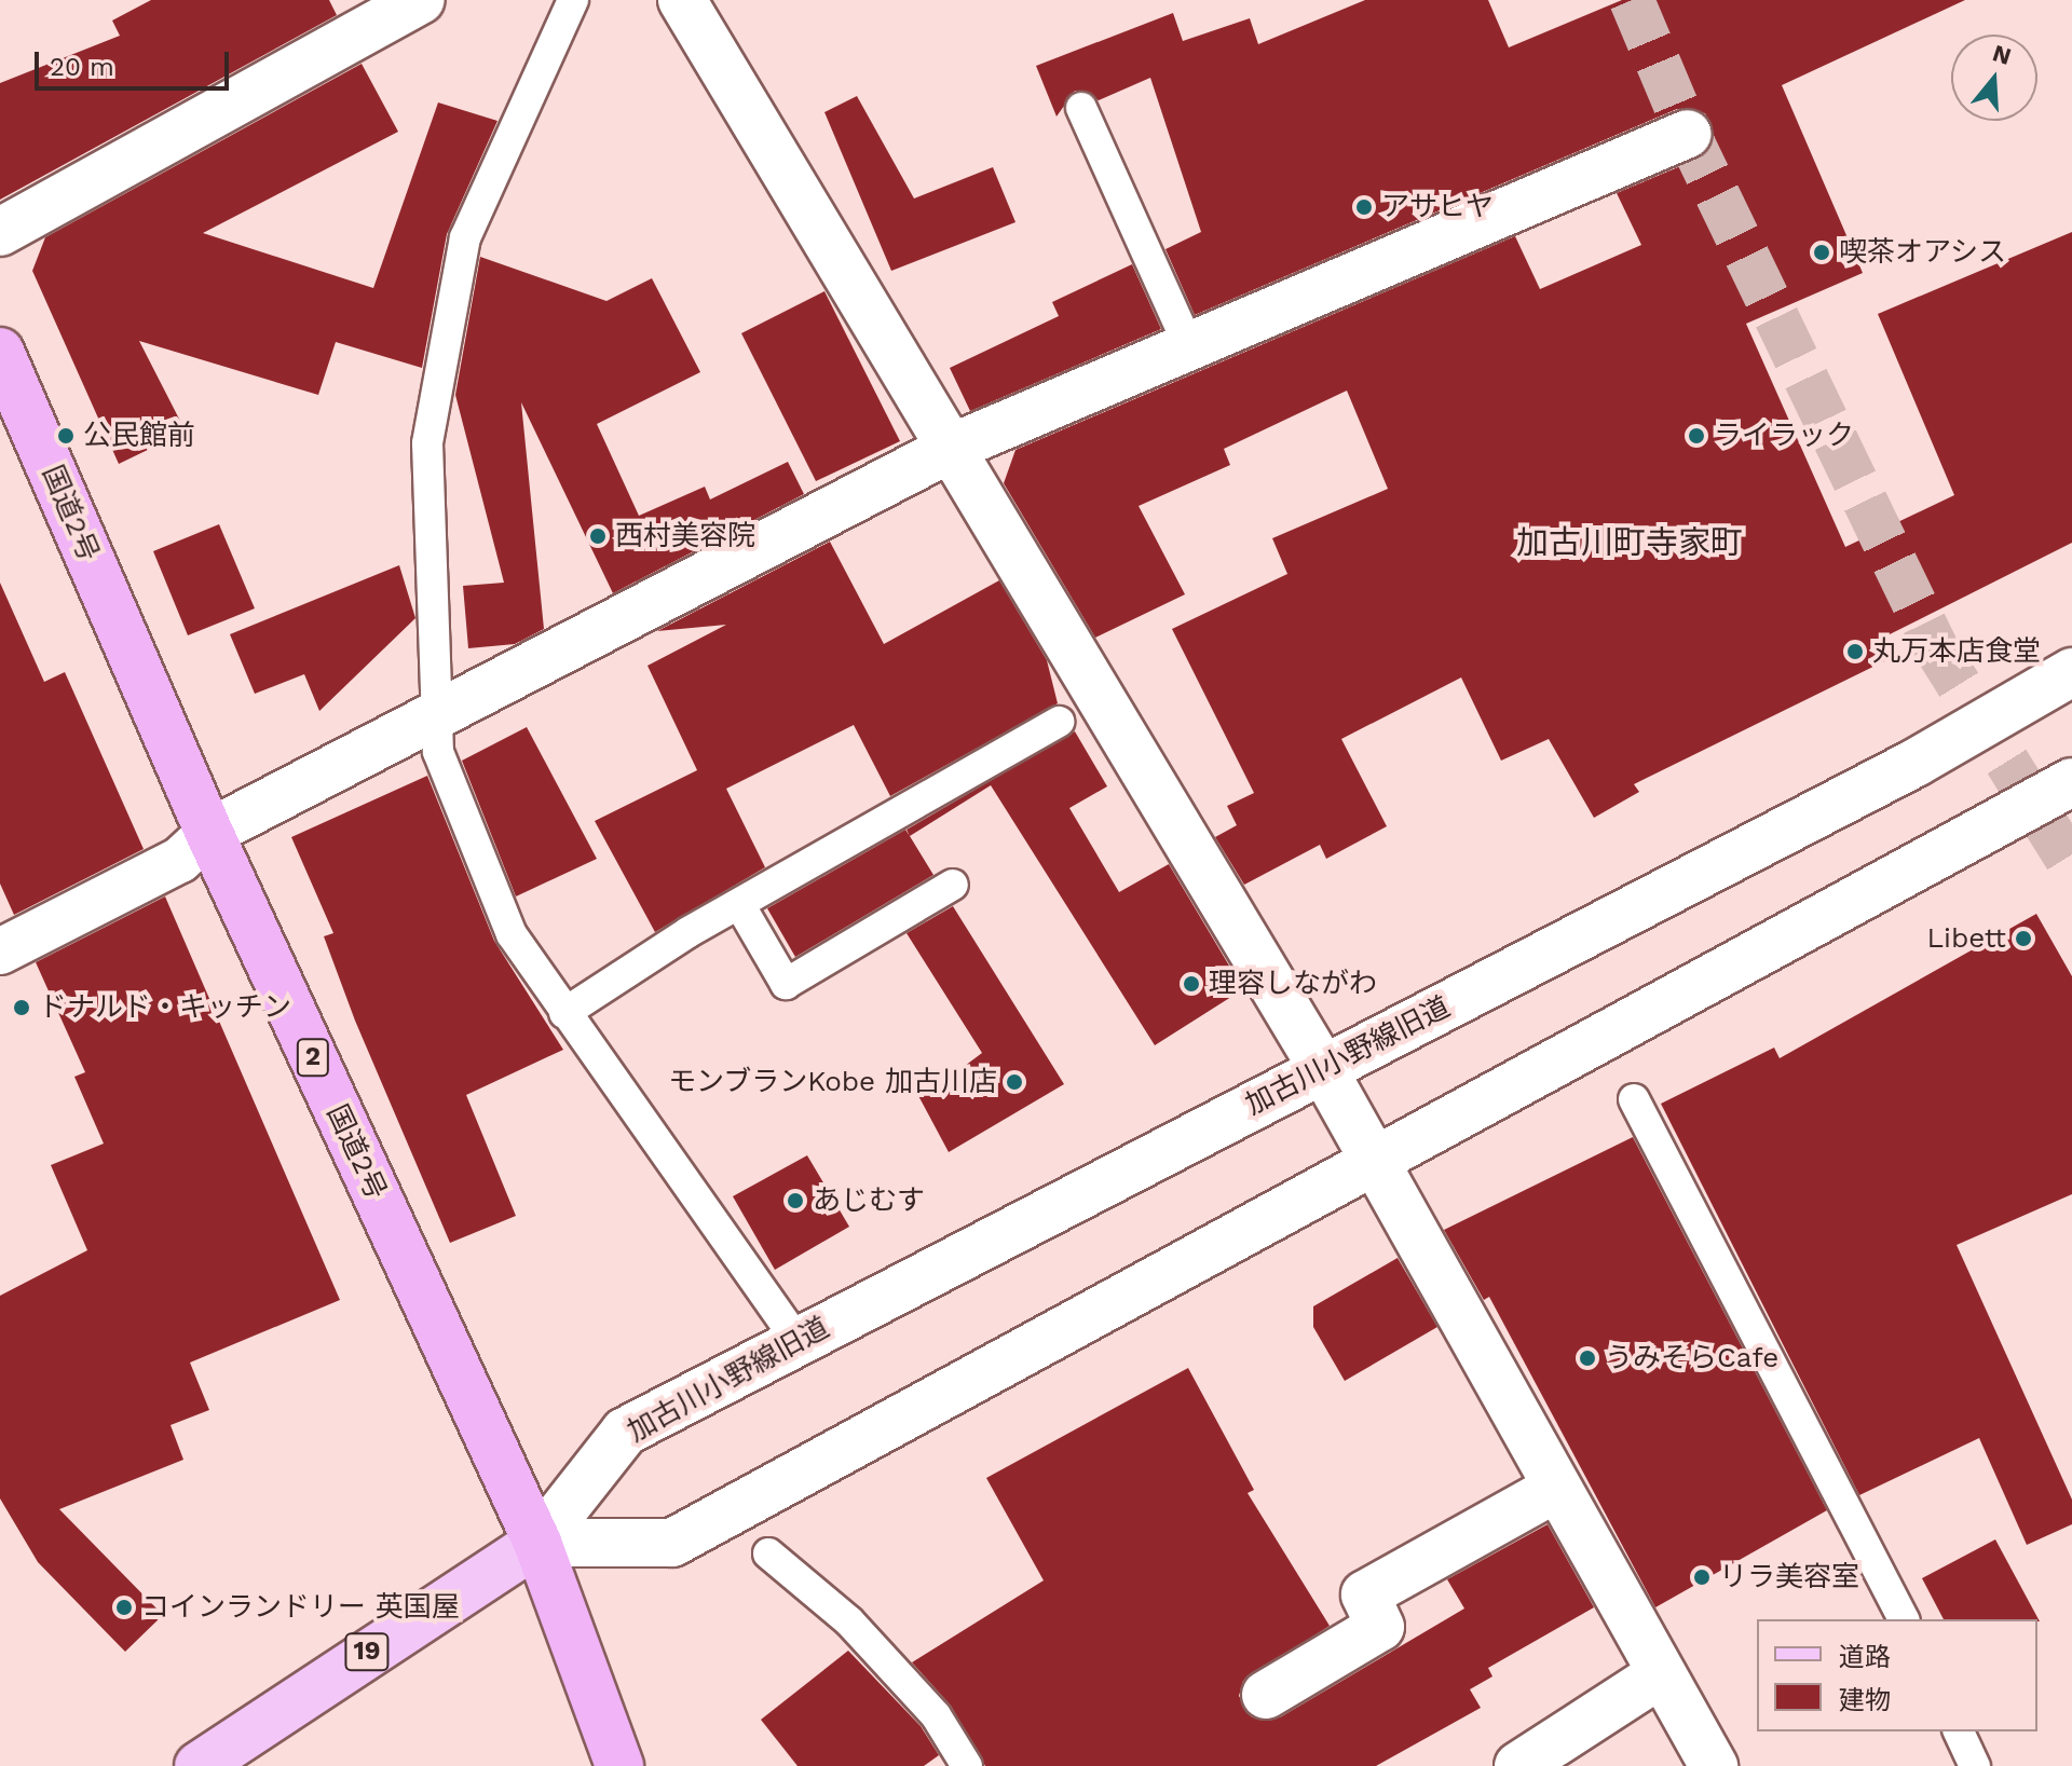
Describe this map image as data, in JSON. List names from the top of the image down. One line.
{"streets":{"highway":["国道2号","2"],"main road":["19"],"street":["加古川小野線旧道"]},"crossings":[["国道2号","加古川小野線旧道"],["国道2号","19"],["加古川小野線旧道","19"]],"districts":["加古川町寺家町"],"places":["アサヒヤ","喫茶オアシス","公民館前","ライラック","西村美容院","丸万本店食堂","Libett","理容しながわ","ドナルド・キッチン","モンブランKobe 加古川店","あじむす","うみそらCafe","リラ美容室","コインランドリー 英国屋"],"legend":["道路","建物"],"scale_bar":"20 m","north":"top"}
